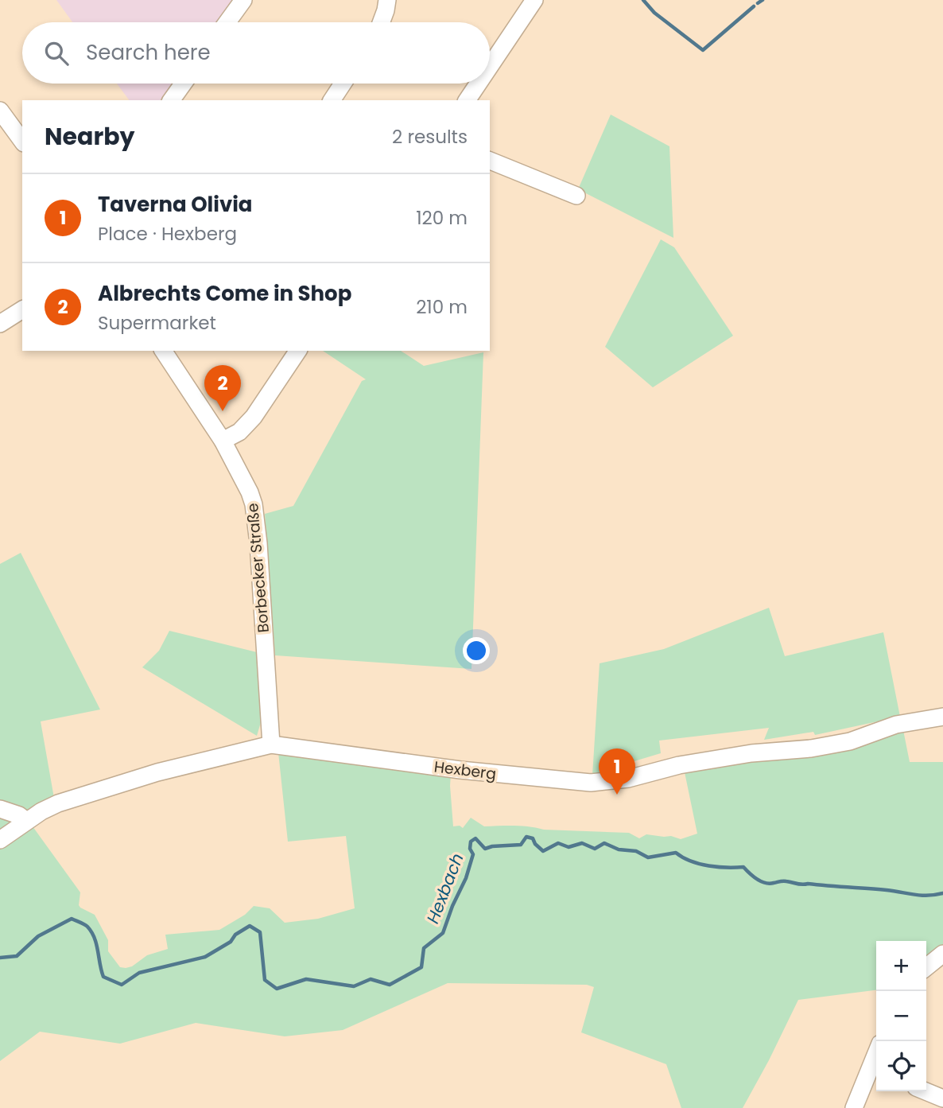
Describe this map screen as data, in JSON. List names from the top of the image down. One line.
{"streets":{"street":["Borbecker Straße","Hexberg"]},"crossings":[["Borbecker Straße","Hexberg"]],"water":["Hexbach"],"page":{"search":"Search here","heading":["Nearby","2 results"],"list":[{"mark":"1","name":"Taverna Olivia","note":"Place · Hexberg","value":"120 m"},{"mark":"2","name":"Albrechts Come in Shop","note":"Supermarket","value":"210 m"}],"pins":["2","1"],"map_buttons":["+","−"]}}
